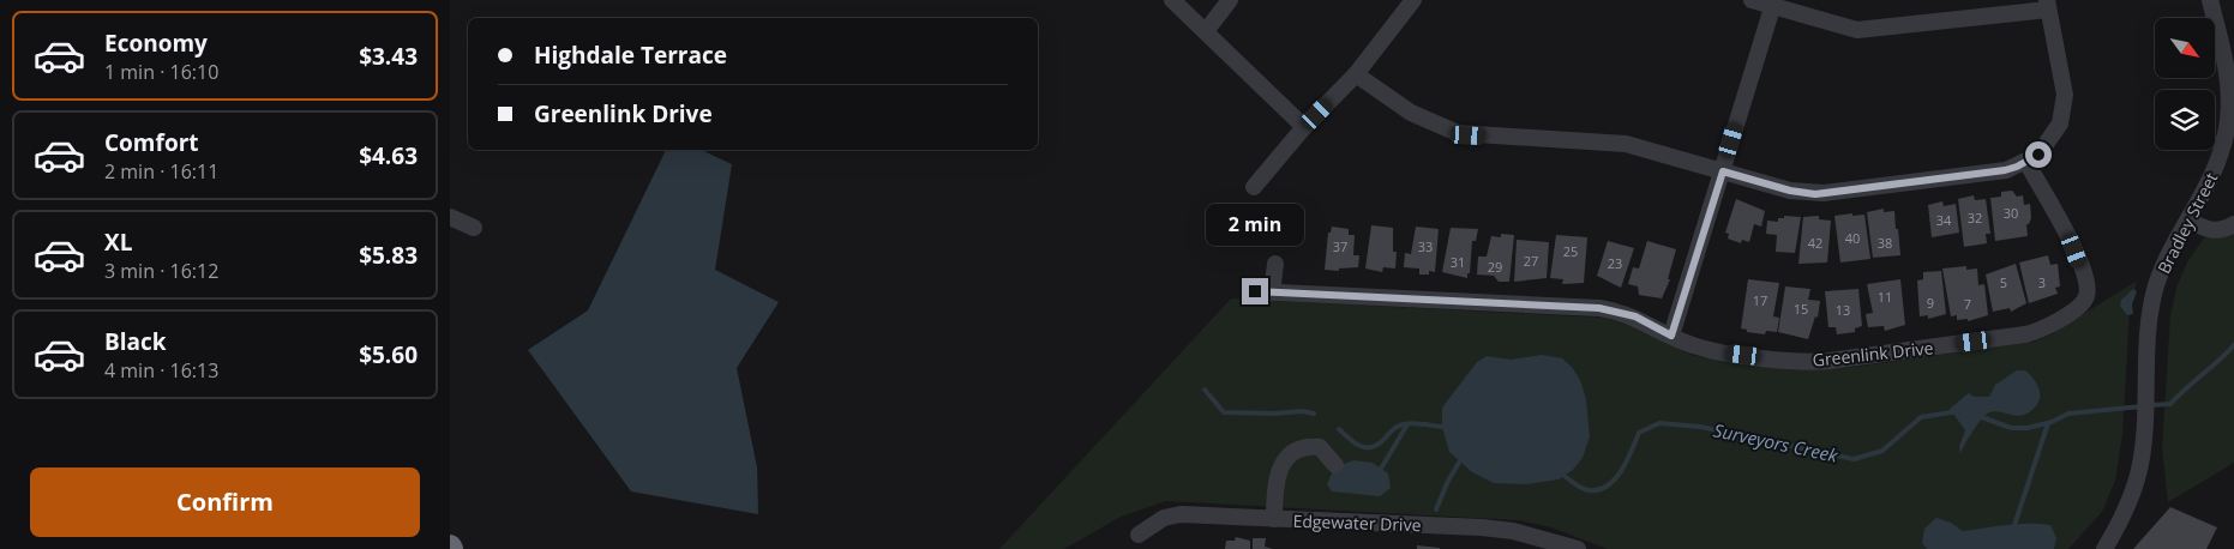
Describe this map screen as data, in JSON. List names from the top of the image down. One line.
{"streets":{"street":["Bradley Street","Greenlink Drive","Edgewater Drive"]},"water":["Surveyors Creek"],"house_numbers":["30","32","34","40","42","38","37","33","25","27","31","23","29","5","3","11","17","9","7","15","13"],"north":"bottom right","page":{"list":[{"name":"Economy","note":"1 min · 16:10","value":"$3.43"},{"name":"Comfort","note":"2 min · 16:11","value":"$4.63"},{"name":"XL","note":"3 min · 16:12","value":"$5.83"},{"name":"Black","note":"4 min · 16:13","value":"$5.60"}],"banner":["Highdale Terrace","Greenlink Drive"],"bubble":"2 min","buttons":"Confirm"}}
